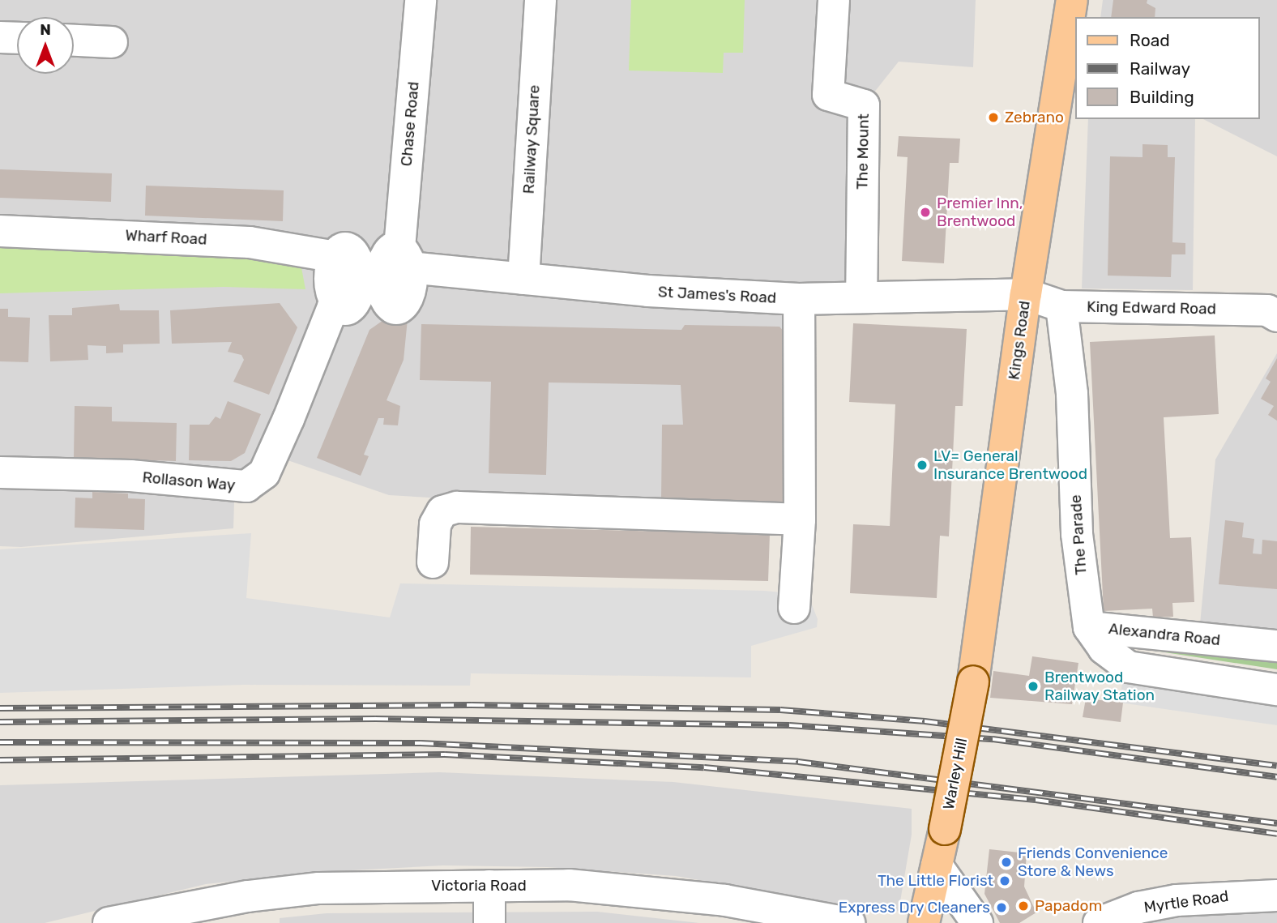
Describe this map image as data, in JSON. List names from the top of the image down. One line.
{"streets":{"main road":["Kings Road","Warley Hill"],"street":["Chase Road","Railway Square","The Mount","Wharf Road","St James's Road","King Edward Road","Rollason Way","The Parade","Alexandra Road","Victoria Road","Myrtle Road"]},"crossings":[["Chase Road","Wharf Road"],["Chase Road","St James's Road"],["Chase Road","Rollason Way"],["Railway Square","St James's Road"],["The Mount","St James's Road"],["Wharf Road","St James's Road"],["Wharf Road","Rollason Way"],["St James's Road","King Edward Road"],["St James's Road","Kings Road"],["St James's Road","Rollason Way"],["King Edward Road","Kings Road"],["King Edward Road","The Parade"],["Kings Road","Warley Hill"],["The Parade","Alexandra Road"]],"places":["Zebrano","Premier Inn, Brentwood","LV= General Insurance Brentwood","Brentwood Railway Station","Friends Convenience Store & News","The Little Florist","Papadom","Express Dry Cleaners"],"legend":["Road","Railway","Building"],"north":"top"}
